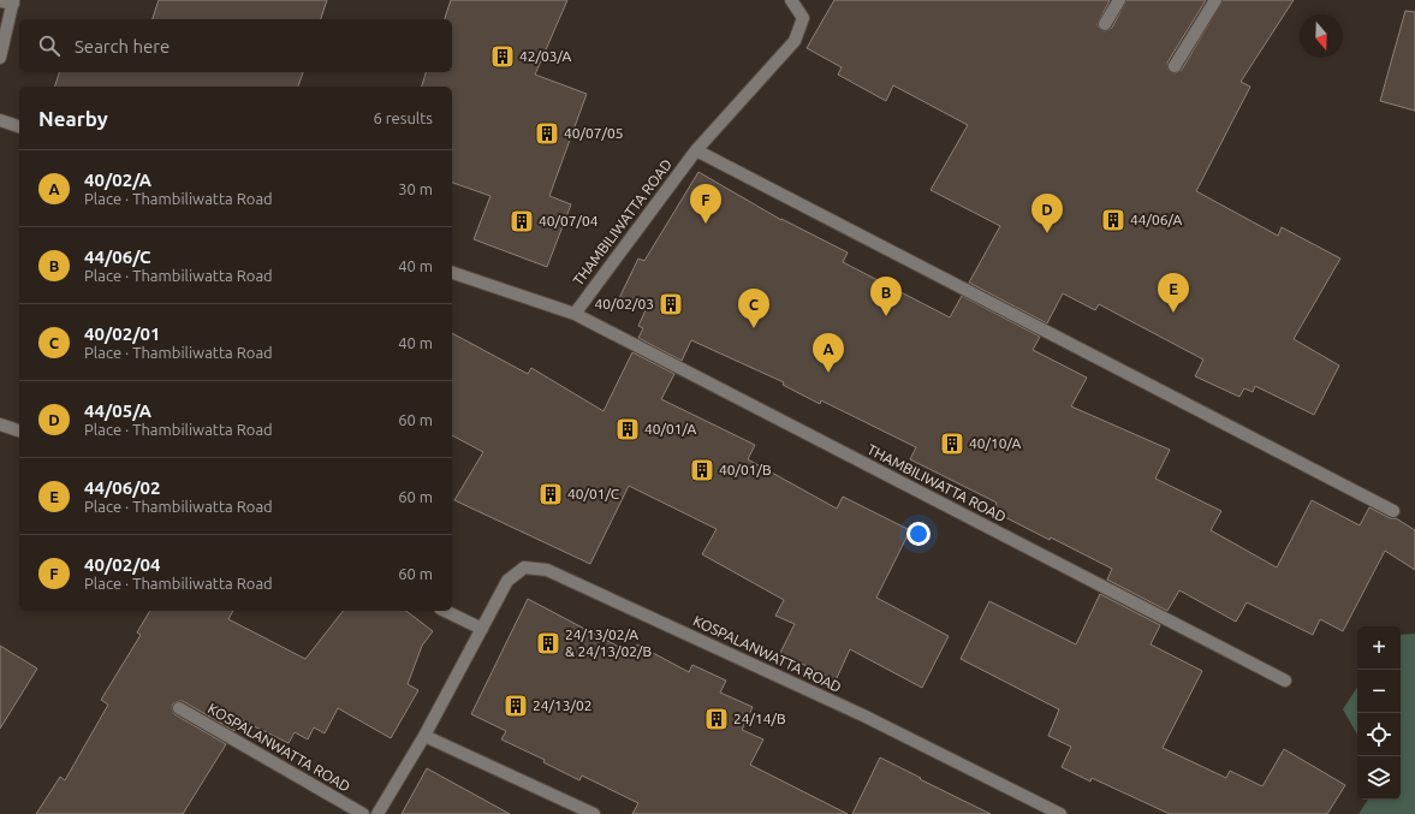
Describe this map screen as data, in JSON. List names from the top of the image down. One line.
{"streets":{"street":["THAMBILIWATTA ROAD","KOSPALANWATTA ROAD"]},"places":{"building":["42/03/A","40/07/05","44/06/A","40/07/04","40/02/03","40/01/A","40/10/A","40/01/B","40/01/C","24/13/02/A & 24/13/02/B","24/13/02","24/14/B"]},"north":"bottom","page":{"search":"Search here","heading":["Nearby","6 results"],"list":[{"mark":"A","name":"40/02/A","note":"Place · Thambiliwatta Road","value":"30 m"},{"mark":"B","name":"44/06/C","note":"Place · Thambiliwatta Road","value":"40 m"},{"mark":"C","name":"40/02/01","note":"Place · Thambiliwatta Road","value":"40 m"},{"mark":"D","name":"44/05/A","note":"Place · Thambiliwatta Road","value":"60 m"},{"mark":"E","name":"44/06/02","note":"Place · Thambiliwatta Road","value":"60 m"},{"mark":"F","name":"40/02/04","note":"Place · Thambiliwatta Road","value":"60 m"}],"pins":["F","D","E","B","C","A"],"map_buttons":["+","−"]}}
